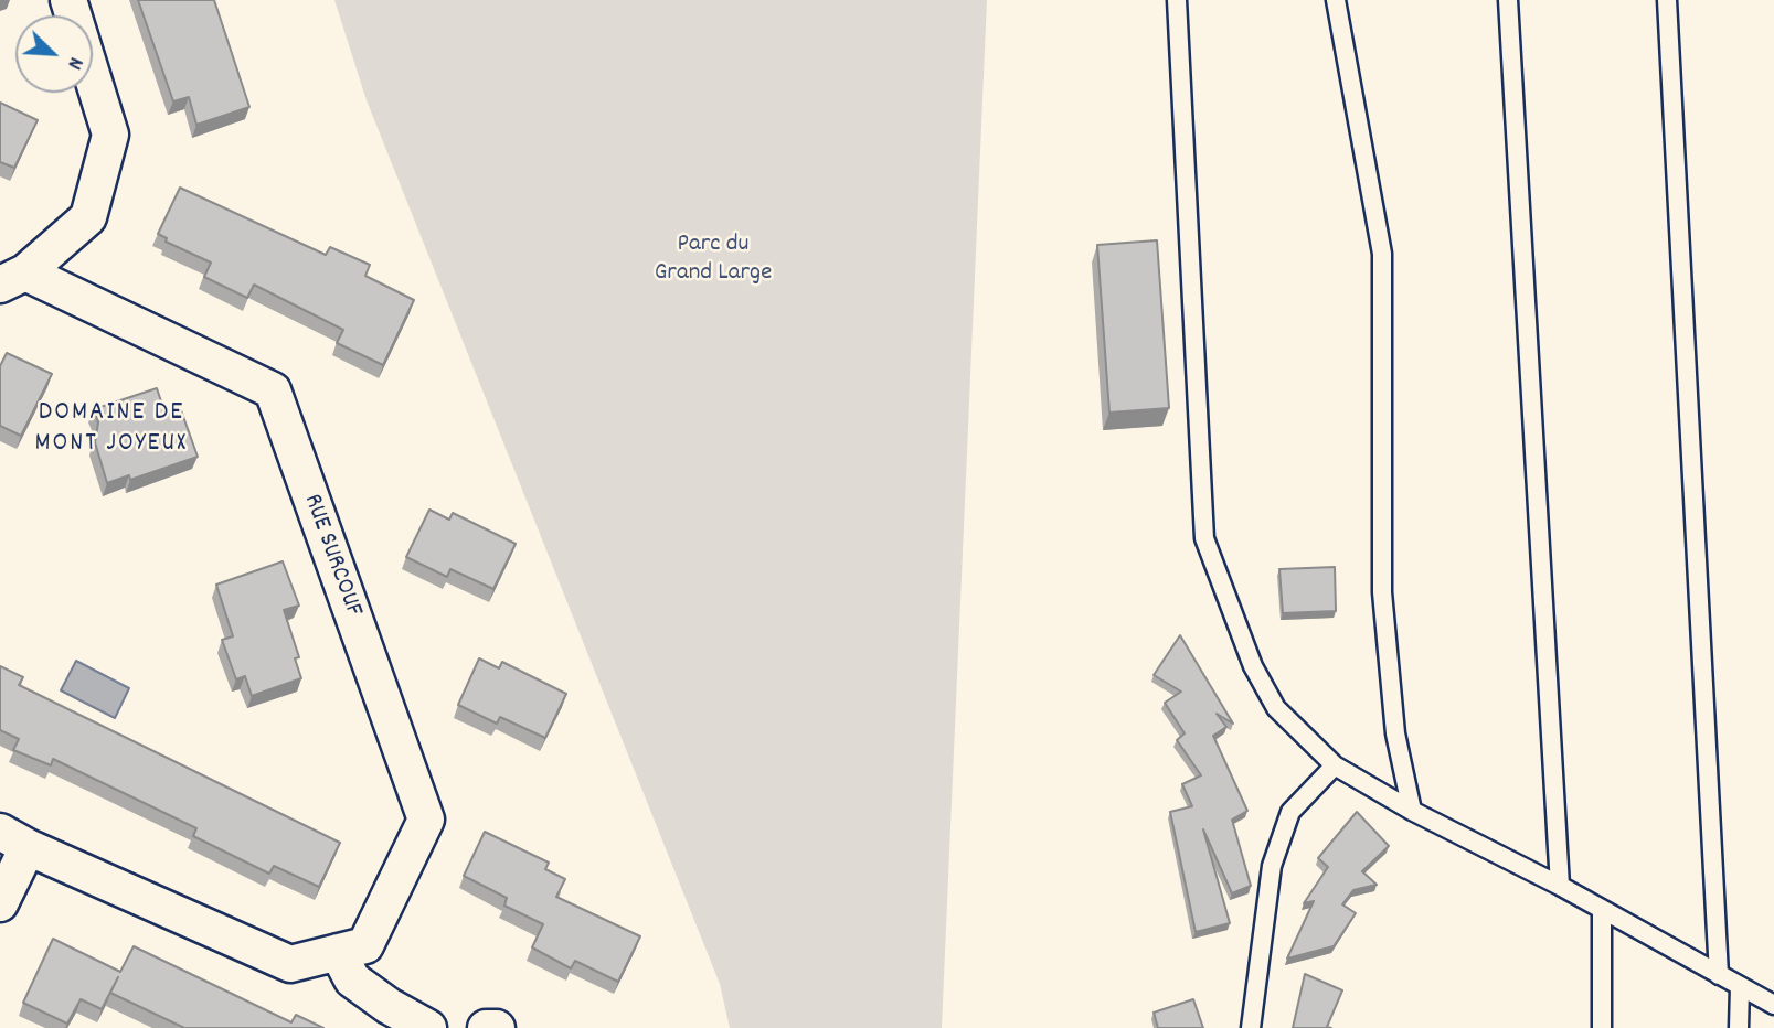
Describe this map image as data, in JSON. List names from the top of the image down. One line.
{"streets":{"street":["RUE SURCOUF"]},"districts":["DOMAINE DE MONT JOYEUX"],"parks":["Parc du Grand Large"],"north":"bottom right"}
